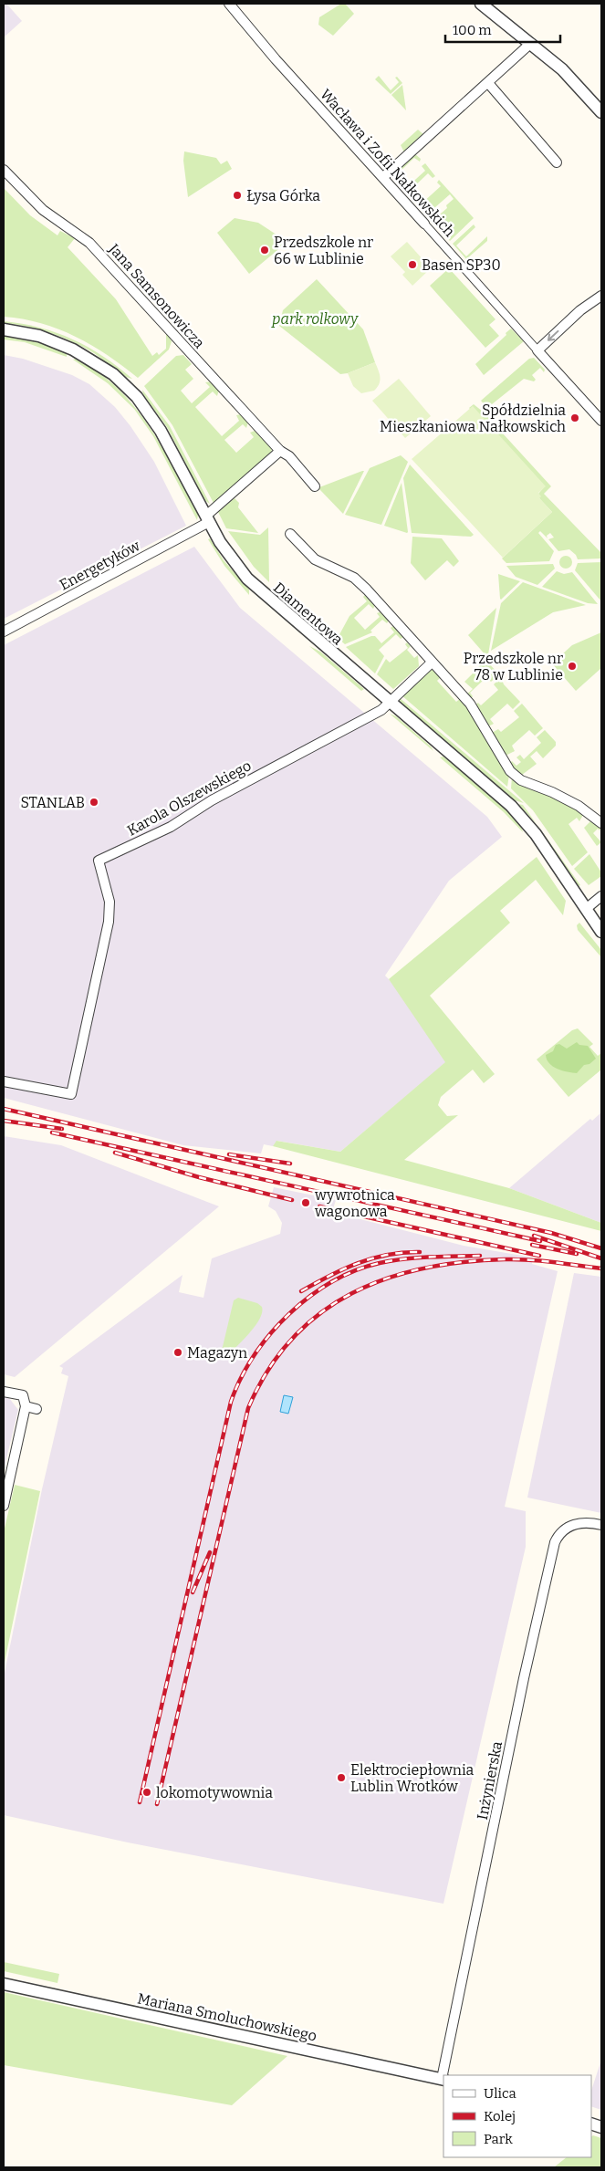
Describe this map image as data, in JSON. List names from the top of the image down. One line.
{"streets":{"street":["Wacława i Zofii Nałkowskich","Jana Samsonowicza","Energetyków","Diamentowa","Karola Olszewskiego","Inżynierska","Mariana Smoluchowskiego"]},"crossings":[["Jana Samsonowicza","Energetyków"],["Energetyków","Diamentowa"],["Diamentowa","Karola Olszewskiego"],["Inżynierska","Mariana Smoluchowskiego"]],"parks":["park rolkowy"],"places":["Łysa Górka","Przedszkole nr 66 w Lublinie","Basen SP30","Spółdzielnia Mieszkaniowa Nałkowskich","Przedszkole nr 78 w Lublinie","STANLAB","wywrotnica wagonowa","Magazyn","Elektrociepłownia Lublin Wrotków","lokomotywownia"],"legend":["Ulica","Kolej","Park"],"scale_bar":"100 m"}
